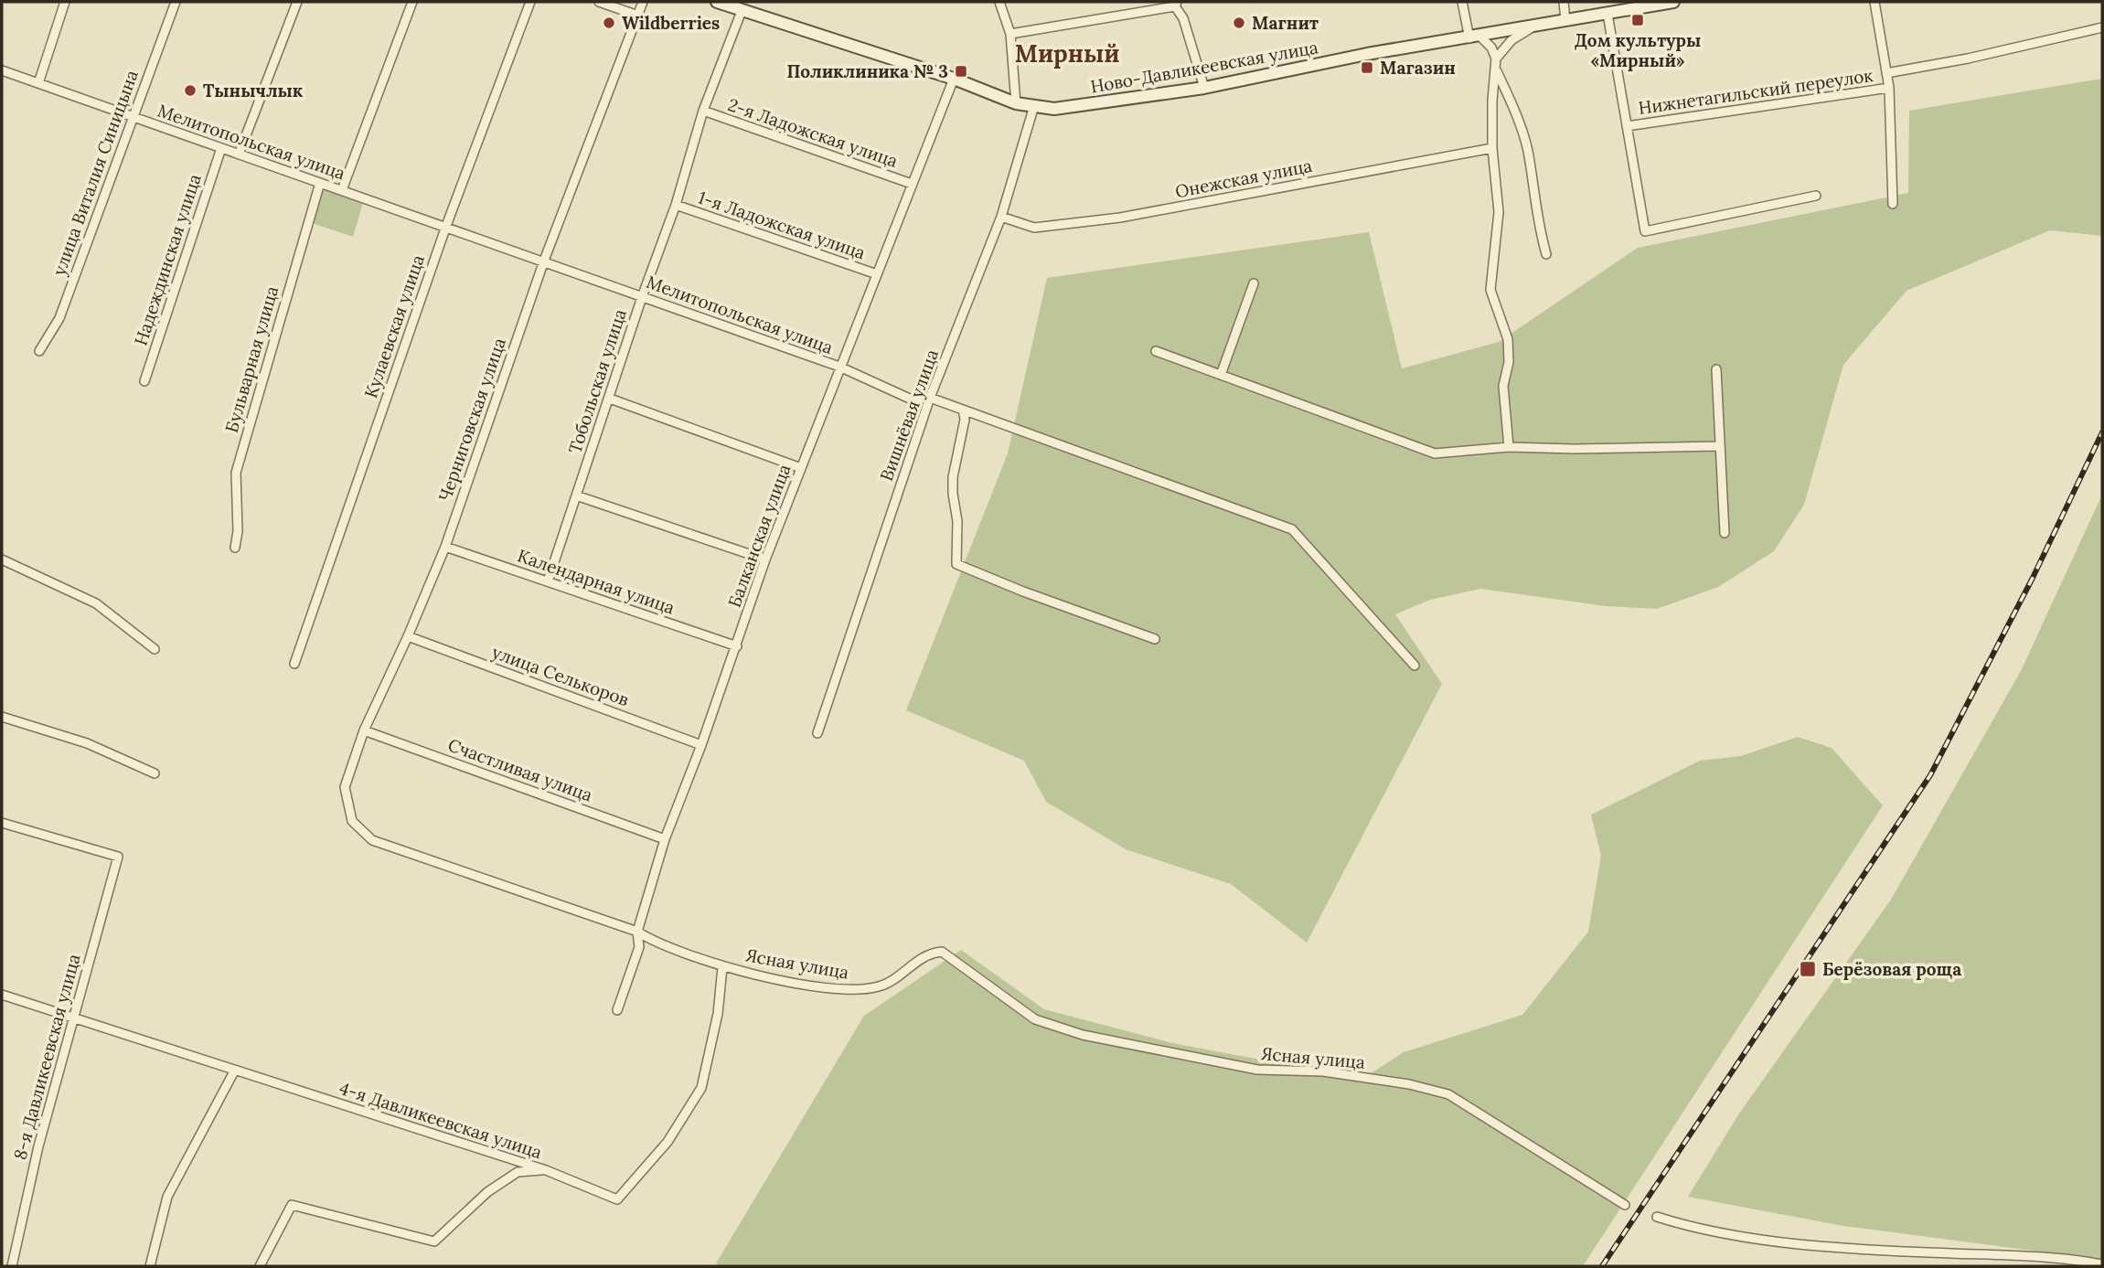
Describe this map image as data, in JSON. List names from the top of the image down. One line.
{"streets":{"street":["Ново-Давликеевская улица","Нижнетагильский переулок","2-я Ладожская улица","Мелитопольская улица","улица Виталия Синицына","Онежская улица","1-я Ладожская улица","Надеждинская улица","Кулаевская улица","Бульварная улица","Тобольская улица","Вишнёвая улица","Черниговская улица","Балканская улица","Календарная улица","улица Селькоров","Счастливая улица","Ясная улица","8-я Давликеевская улица","4-я Давликеевская улица"]},"crossings":[["Ново-Давликеевская улица","Тобольская улица"],["Ново-Давликеевская улица","Вишнёвая улица"],["Ново-Давликеевская улица","Балканская улица"],["2-я Ладожская улица","Тобольская улица"],["2-я Ладожская улица","Балканская улица"],["Мелитопольская улица","улица Виталия Синицына"],["Мелитопольская улица","Надеждинская улица"],["Мелитопольская улица","Кулаевская улица"],["Мелитопольская улица","Бульварная улица"],["Мелитопольская улица","Тобольская улица"],["Мелитопольская улица","Вишнёвая улица"],["Мелитопольская улица","Черниговская улица"],["Мелитопольская улица","Балканская улица"],["Онежская улица","Вишнёвая улица"],["1-я Ладожская улица","Тобольская улица"],["1-я Ладожская улица","Балканская улица"],["Тобольская улица","Календарная улица"],["Черниговская улица","Календарная улица"],["Черниговская улица","улица Селькоров"],["Черниговская улица","Счастливая улица"],["Черниговская улица","Ясная улица"],["Балканская улица","Календарная улица"],["Балканская улица","улица Селькоров"],["Балканская улица","Счастливая улица"],["Балканская улица","Ясная улица"],["Ясная улица","4-я Давликеевская улица"],["8-я Давликеевская улица","4-я Давликеевская улица"]],"districts":["Мирный"],"places":{"transit":["Дом культуры «Мирный»","Магазин","Поликлиника № 3","Берёзовая роща"],"other":["Wildberries","Магнит","Тынычлык"]}}
